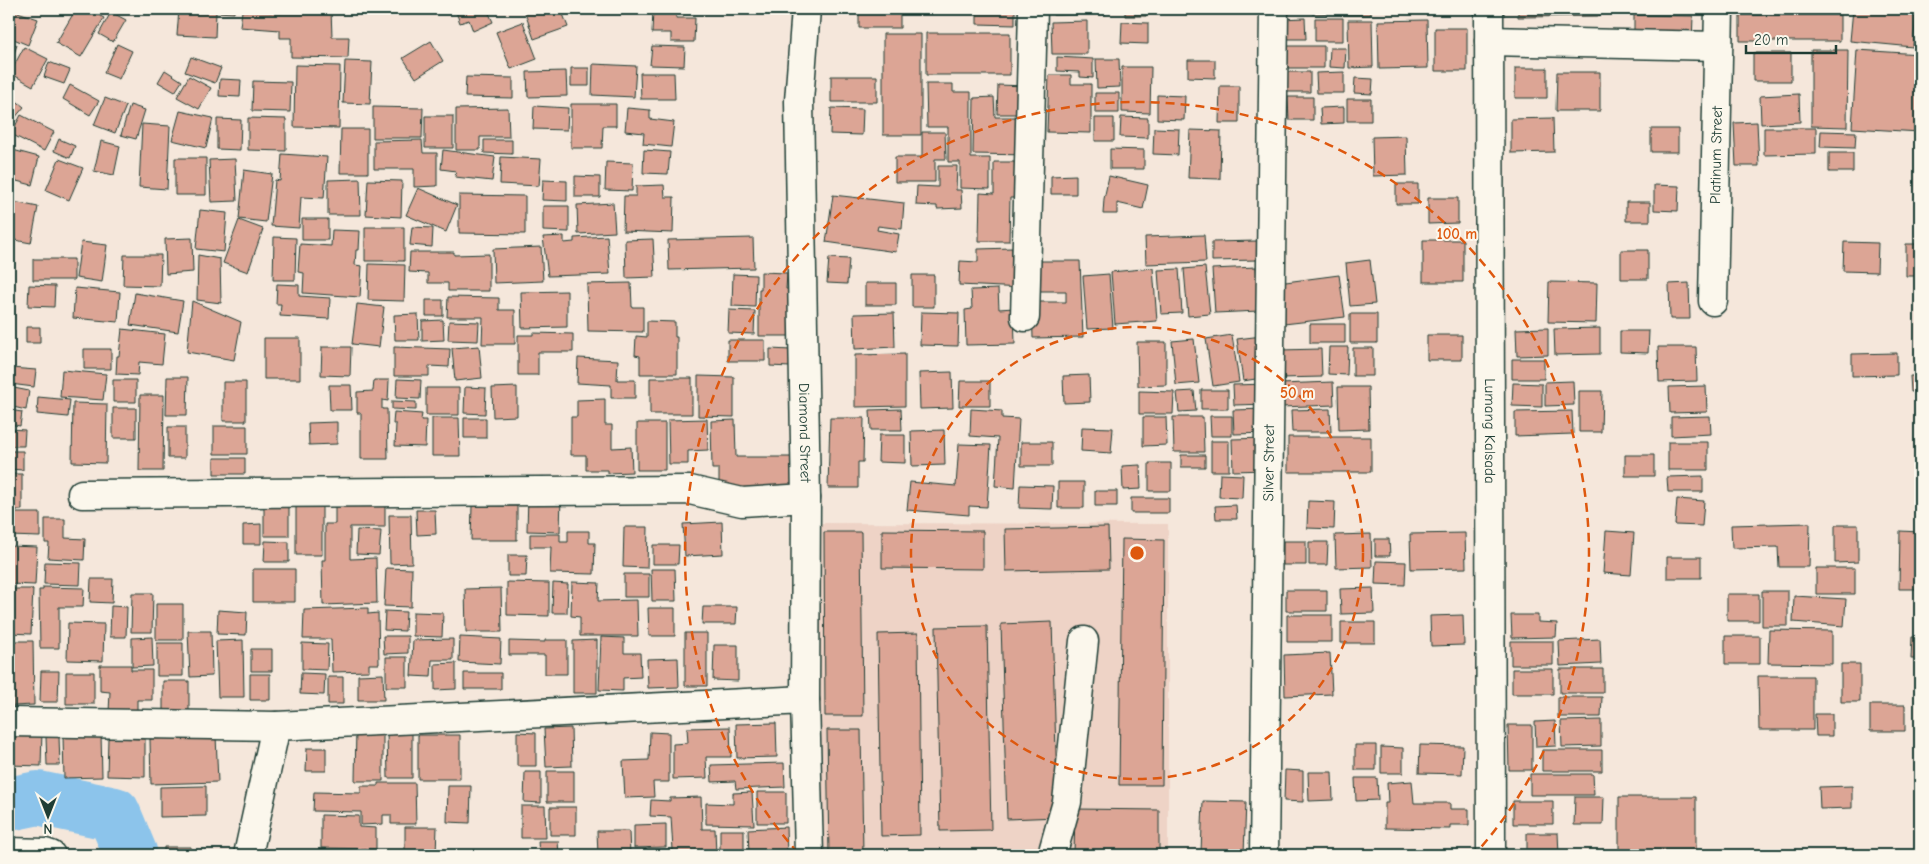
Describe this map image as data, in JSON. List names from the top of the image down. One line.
{"streets":{"street":["Platinum Street","Diamond Street","Lumang Kalsada","Silver Street"]},"scale_bar":"20 m","north":"bottom","rings":["100 m","50 m"]}
